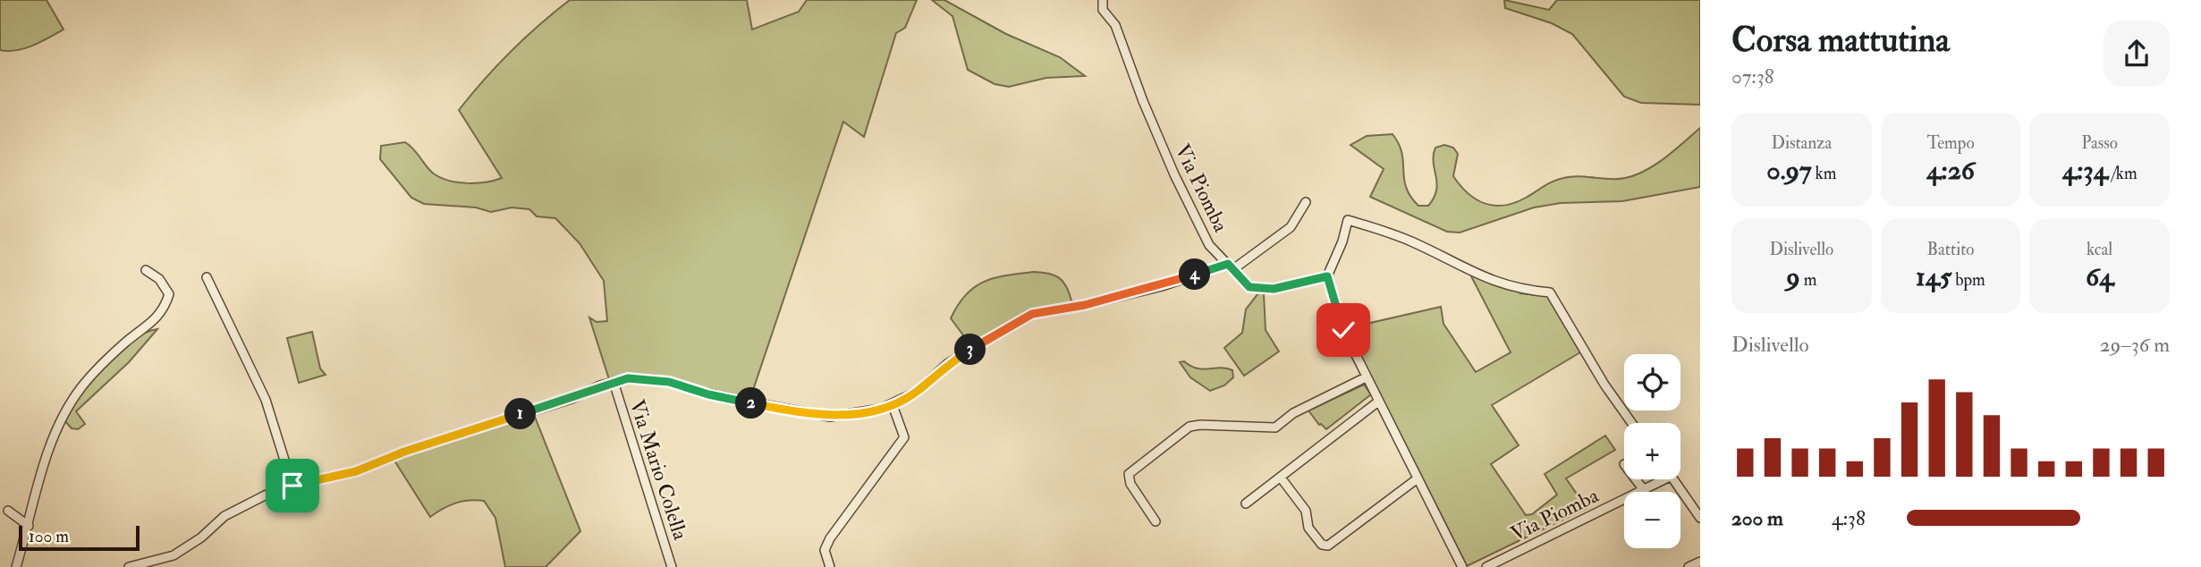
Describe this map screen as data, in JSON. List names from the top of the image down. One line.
{"streets":{"street":["Via Piomba","Via Mario Colella"]},"scale_bar":"100 m","page":{"heading":["Corsa mattutina","07:38"],"stats":[["Distanza","0.97 km"],["Tempo","4:26"],["Passo","4:34 /km"],["Dislivello","9 m"],["Battito","145 bpm"],["kcal","64"]],"pins":["4","3","2","1"],"chart":["Dislivello","29–36 m"],"map_buttons":["+","−"],"list":[{"name":"200 m","note":"4:38"}],"scale":"100 m"}}
